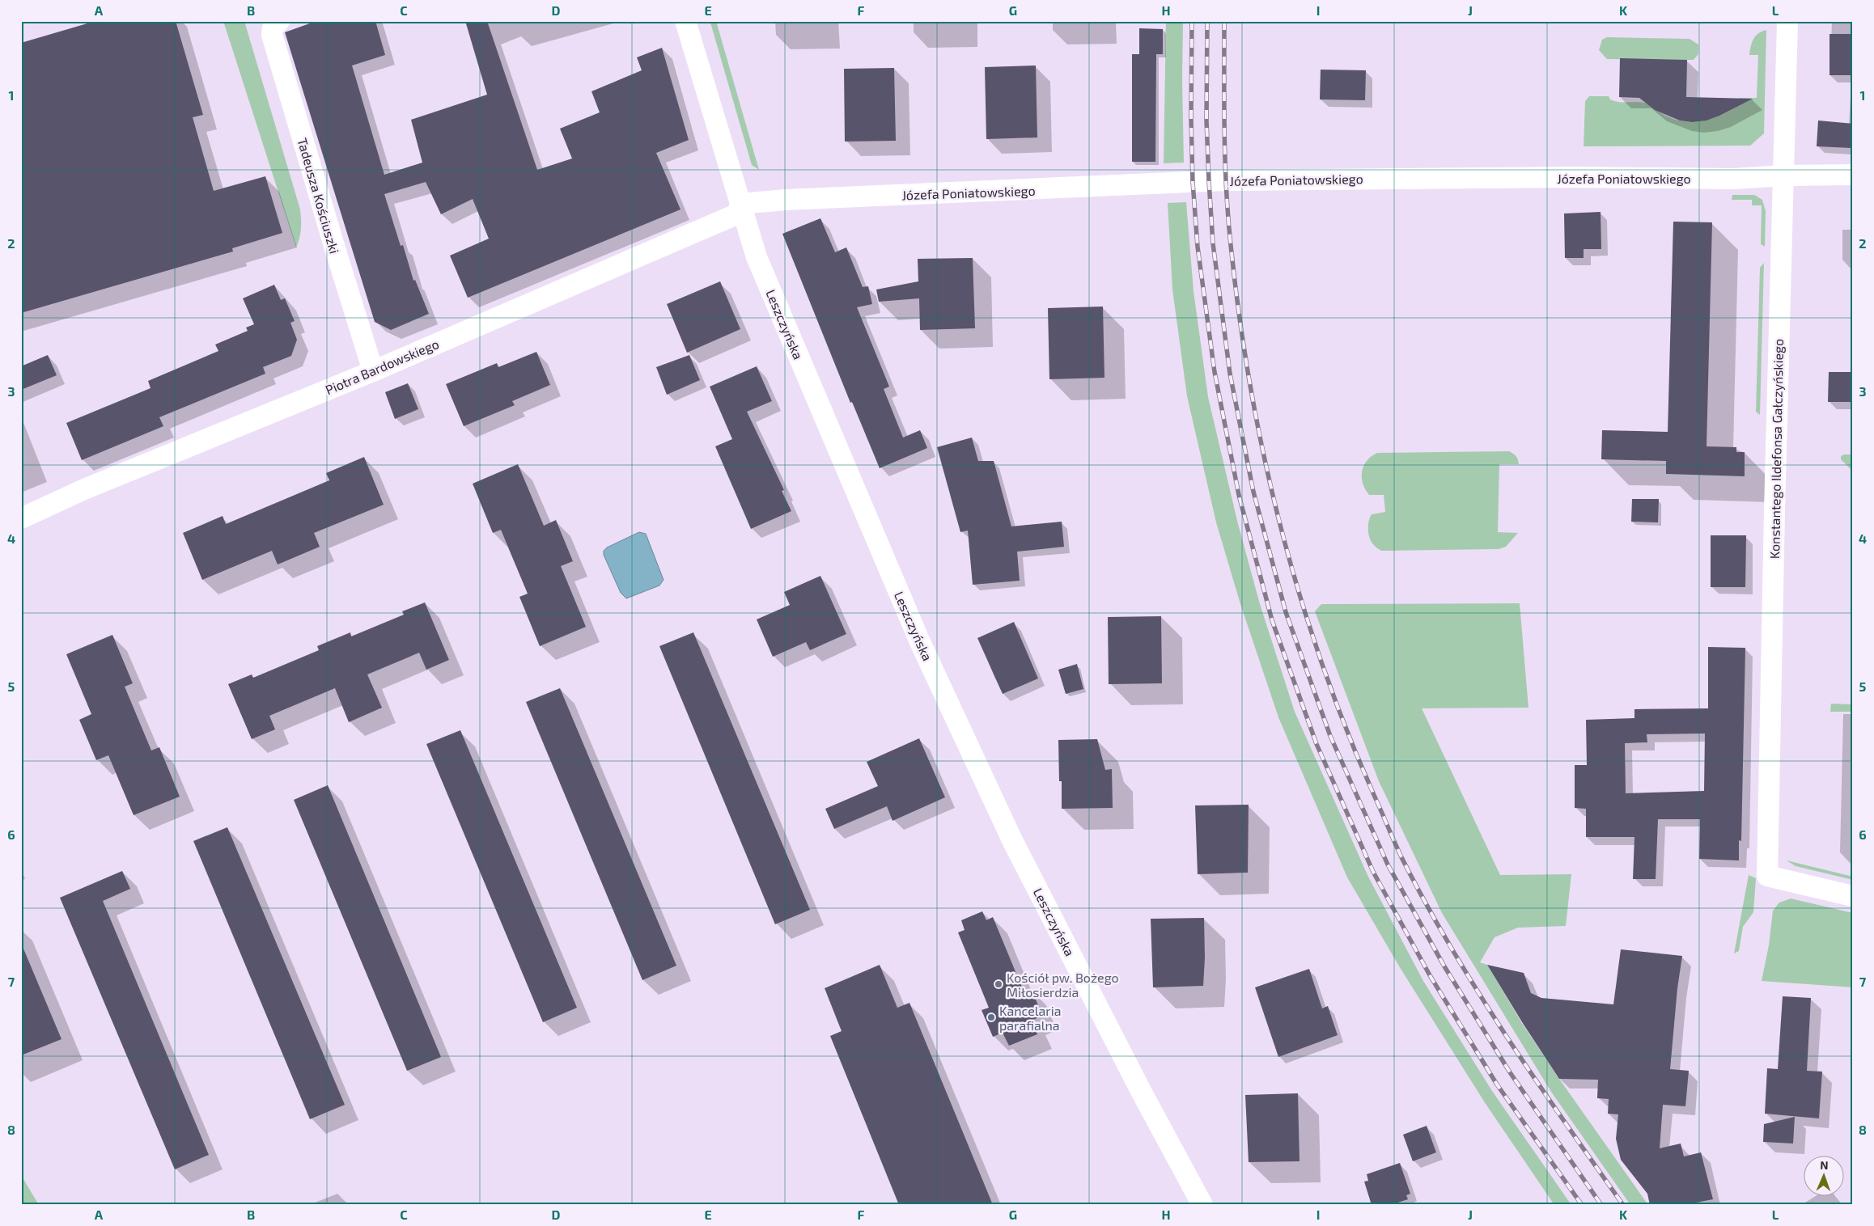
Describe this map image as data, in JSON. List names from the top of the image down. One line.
{"streets":{"street":["Józefa Poniatowskiego","Tadeusza Kościuszki","Leszczyńska","Piotra Bardowskiego","Konstantego Ildefonsa Gałczyńskiego"]},"crossings":[["Józefa Poniatowskiego","Leszczyńska"],["Józefa Poniatowskiego","Piotra Bardowskiego"],["Józefa Poniatowskiego","Konstantego Ildefonsa Gałczyńskiego"],["Tadeusza Kościuszki","Piotra Bardowskiego"],["Leszczyńska","Piotra Bardowskiego"]],"places":["Kościół pw. Bożego Miłosierdzia","Kancelaria parafialna"],"north":"top","grid":{"columns":["A","B","C","D","E","F","G","H","I","J","K","L"],"rows":["1","2","3","4","5","6","7","8"]}}
